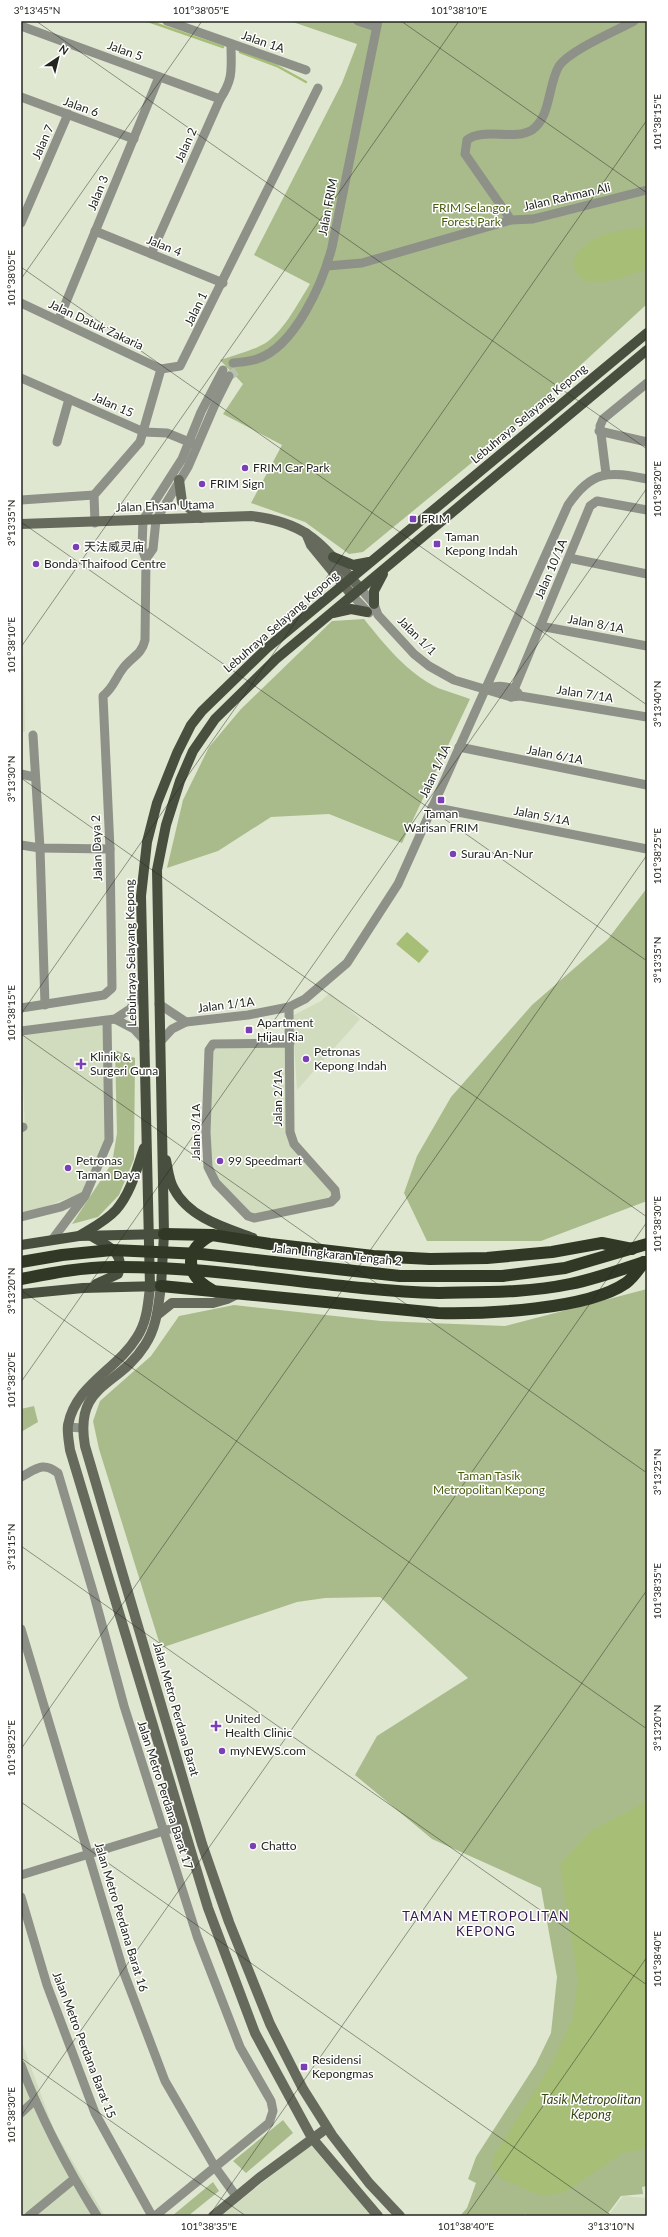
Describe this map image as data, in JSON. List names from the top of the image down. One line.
{"streets":{"highway":["Jalan Lingkaran Tengah 2"],"main road":["Lebuhraya Selayang Kepong"],"street":["Jalan 1A","Jalan 5","Jalan 6","Jalan 7","Jalan 2","Jalan 3","Jalan Rahman Ali","Jalan FRIM","Jalan 4","Jalan 1","Jalan Datuk Zakaria","Jalan 15","Jalan Ehsan Utama","Jalan 10/1A","Jalan 8/1A","Jalan 1/1","Jalan 7/1A","Jalan 6/1A","Jalan 1/1A","Jalan 5/1A","Jalan Daya 2","Jalan 2/1A","Jalan 3/1A","Jalan Metro Perdana Barat","Jalan Metro Perdana Barat 17","Jalan Metro Perdana Barat 16","Jalan Metro Perdana Barat 15"]},"crossings":[["Jalan 1A","Jalan 2"],["Jalan 5","Jalan 2"],["Jalan 5","Jalan 3"],["Jalan 6","Jalan 7"],["Jalan 6","Jalan 3"],["Jalan 2","Jalan 4"],["Jalan 3","Jalan 4"],["Jalan 3","Jalan Datuk Zakaria"],["Jalan Rahman Ali","Jalan FRIM"],["Jalan 4","Jalan 1"],["Jalan 1","Jalan Datuk Zakaria"],["Lebuhraya Selayang Kepong","Jalan Ehsan Utama"],["Lebuhraya Selayang Kepong","Jalan 1/1"],["Lebuhraya Selayang Kepong","Jalan 1/1A"],["Lebuhraya Selayang Kepong","Jalan Metro Perdana Barat"],["Jalan Ehsan Utama","Jalan 1/1"],["Jalan 10/1A","Jalan 8/1A"],["Jalan 10/1A","Jalan 7/1A"],["Jalan 1/1","Jalan 7/1A"],["Jalan 1/1","Jalan 1/1A"],["Jalan 7/1A","Jalan 1/1A"],["Jalan 6/1A","Jalan 1/1A"],["Jalan 1/1A","Jalan 5/1A"],["Jalan 1/1A","Jalan 2/1A"],["Jalan 2/1A","Jalan 3/1A"],["Jalan Metro Perdana Barat 17","Jalan Metro Perdana Barat 16"]],"districts":["TAMAN METROPOLITAN KEPONG"],"water":["Tasik Metropolitan Kepong"],"parks":["FRIM Selangor Forest Park","Taman Tasik Metropolitan Kepong"],"places":{"other":["FRIM Car Park","FRIM Sign","天法威灵庙","Bonda Thaifood Centre","Surau An-Nur","Petronas Kepong Indah","99 Speedmart","Petronas Taman Daya","myNEWS.com","Chatto"],"transit":["FRIM","Taman Kepong Indah","Taman Warisan FRIM","Apartment Hijau Ria","Residensi Kepongmas"],"health":["Klinik & Surgeri Guna","United Health Clinic"]},"north":"top right","coordinates":["3°13'45\"N","101°38'05\"E","101°38'10\"E","101°38'15\"E","101°38'20\"E","3°13'35\"N","3°13'40\"N","3°13'30\"N","101°38'25\"E","101°38'30\"E","3°13'20\"N","3°13'25\"N","3°13'15\"N","101°38'35\"E","101°38'40\"E","3°13'10\"N"]}
